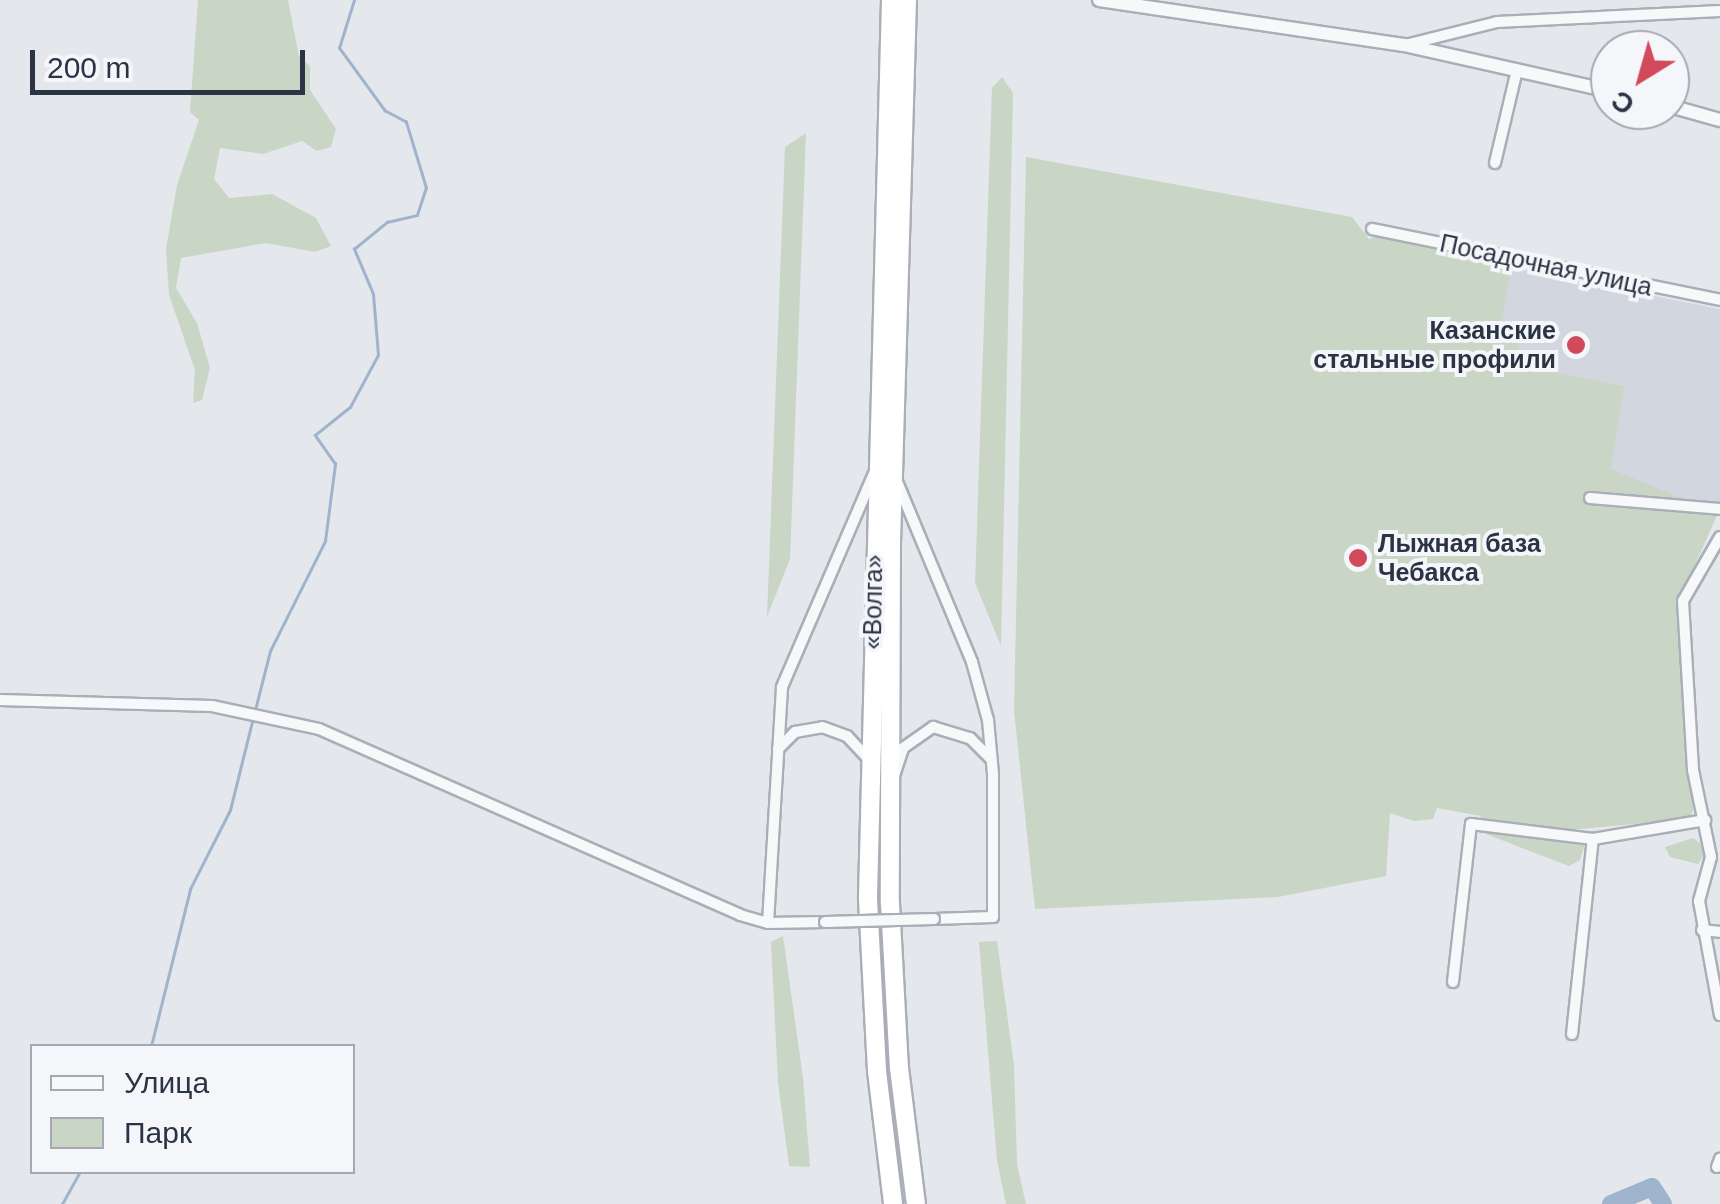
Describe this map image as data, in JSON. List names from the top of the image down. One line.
{"streets":{"highway":["«Волга»"],"street":["Посадочная улица"]},"places":["Казанские стальные профили","Лыжная база Чебакса"],"legend":["Улица","Парк"],"scale_bar":"200 m","north":"bottom left"}
